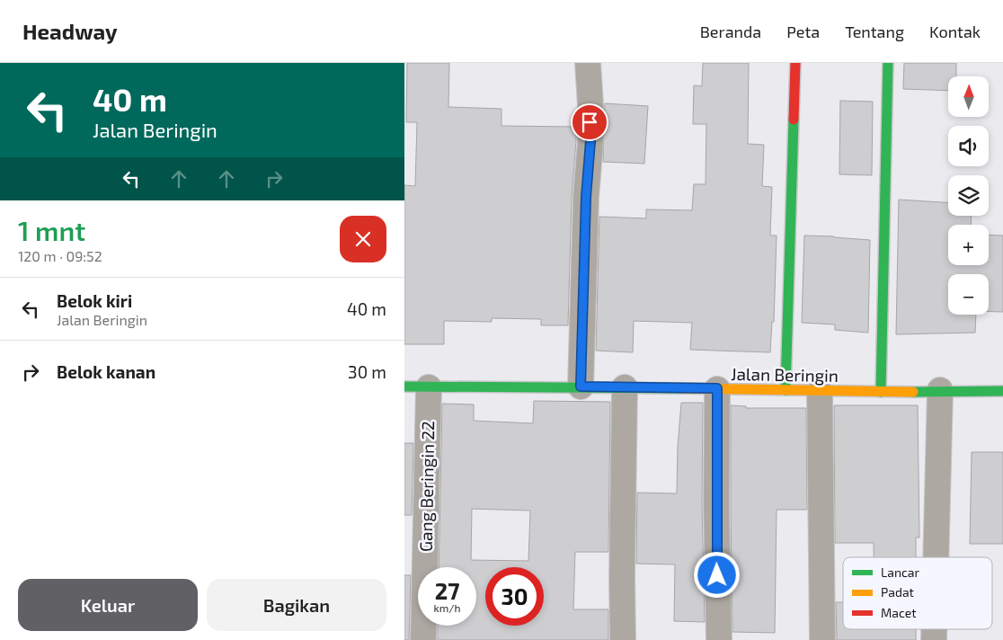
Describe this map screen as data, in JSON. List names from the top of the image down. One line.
{"streets":{"street":["Jalan Beringin","Gang Beringin 22"]},"crossings":[["Jalan Beringin","Gang Beringin 22"]],"legend":["Lancar","Padat","Macet"],"north":"top","page":{"header":"Headway","nav":["Beranda","Peta","Tentang","Kontak"],"turn":["40 m","Jalan Beringin"],"map_buttons":["+","−"],"heading":["1 mnt","120 m · 09:52"],"list":[{"name":"Belok kiri","note":"Jalan Beringin","value":"40 m"},{"name":"Belok kanan","value":"30 m"}],"speed":"27 km/h","limit":"30","buttons":["Keluar","Bagikan"]}}
